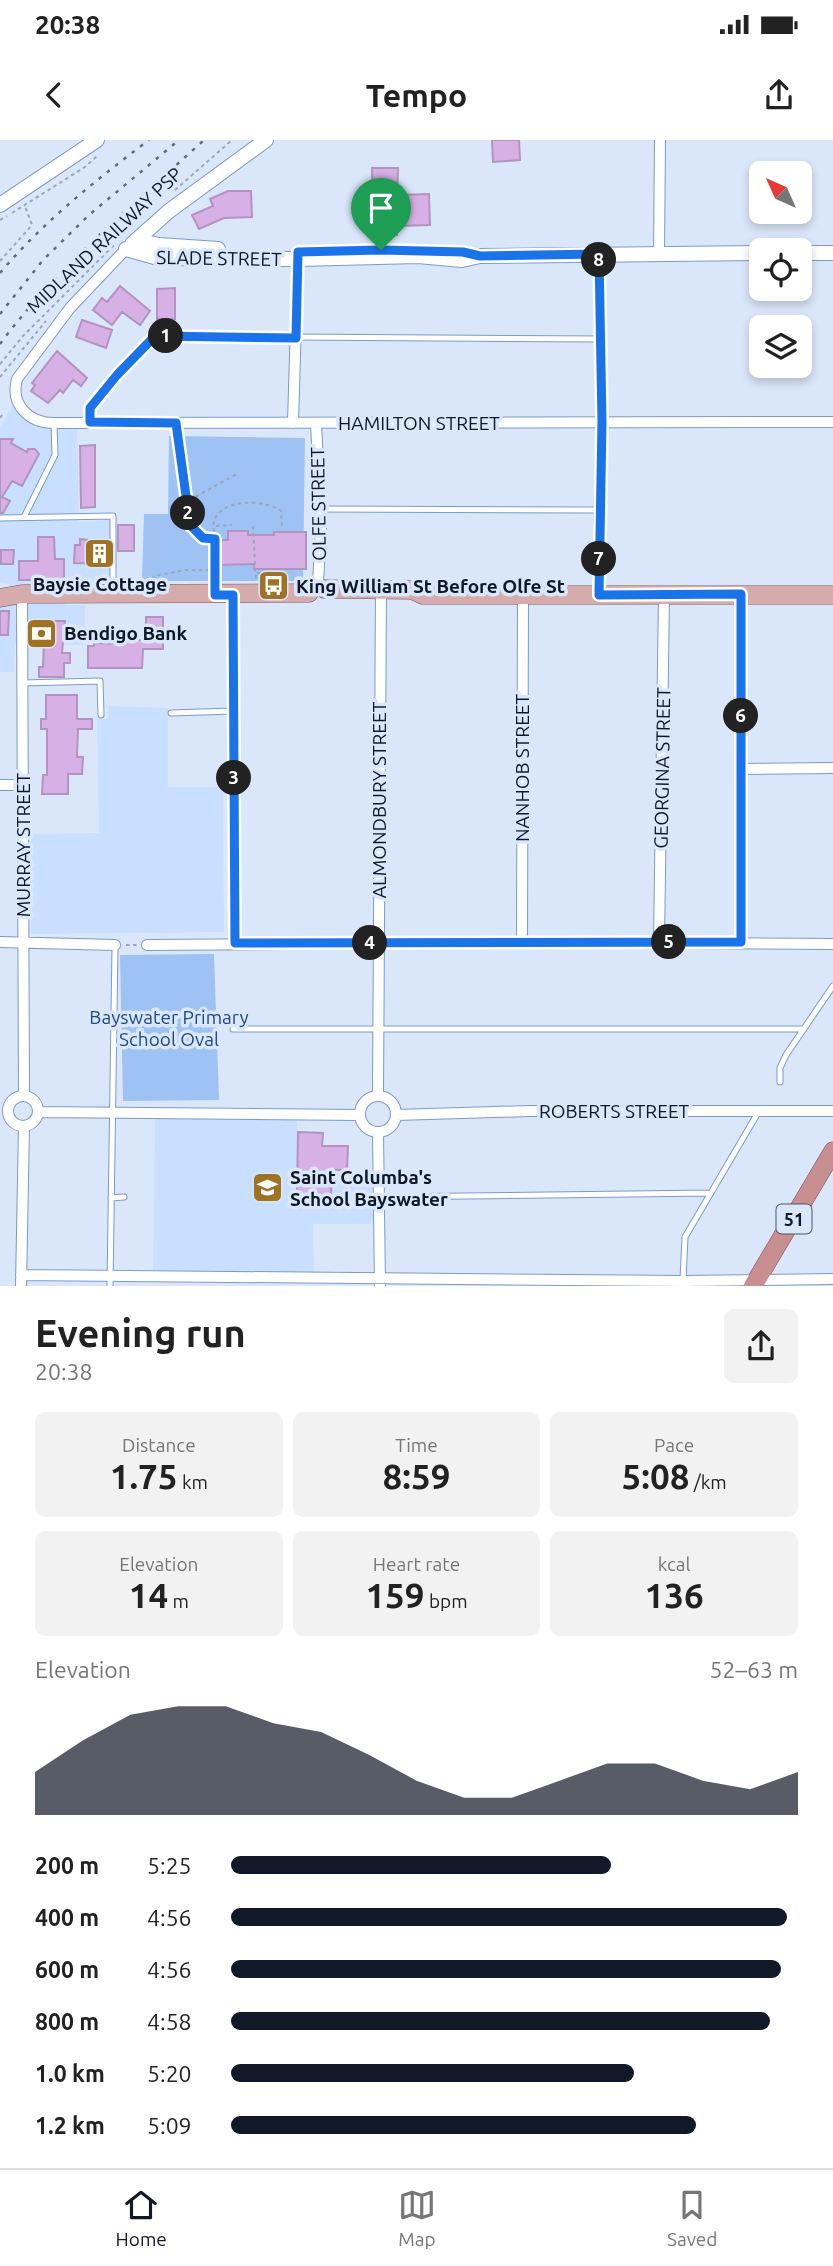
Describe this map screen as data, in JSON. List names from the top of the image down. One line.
{"streets":{"highway":["51"],"street":["SLADE STREET","HAMILTON STREET","OLFE STREET","NANHOB STREET","GEORGINA STREET","ALMONDBURY STREET","MURRAY STREET","ROBERTS STREET"],"path":["MIDLAND RAILWAY PSP"]},"crossings":[["MIDLAND RAILWAY PSP","SLADE STREET"],["MIDLAND RAILWAY PSP","HAMILTON STREET"],["SLADE STREET","HAMILTON STREET"],["SLADE STREET","OLFE STREET"],["HAMILTON STREET","OLFE STREET"],["ALMONDBURY STREET","ROBERTS STREET"]],"parks":["Bayswater Primary School Oval"],"places":{"building":["Baysie Cottage"],"bus stop":["King William St Before Olfe St"],"bank":["Bendigo Bank"],"school or university":["Saint Columba's School Bayswater"]},"north":"top left","page":{"status":"20:38","header":"Tempo","pins":["8","1","2","7","6","3","5","4"],"heading":["Evening run","20:38"],"stats":[["Distance","1.75 km"],["Time","8:59"],["Pace","5:08 /km"],["Elevation","14 m"],["Heart rate","159 bpm"],["kcal","136"]],"chart":["Elevation","52–63 m"],"list":[{"name":"200 m","note":"5:25"},{"name":"400 m","note":"4:56"},{"name":"600 m","note":"4:56"},{"name":"800 m","note":"4:58"},{"name":"1.0 km","note":"5:20"},{"name":"1.2 km","note":"5:09"}],"tabs":["Home","Map","Saved"]}}
